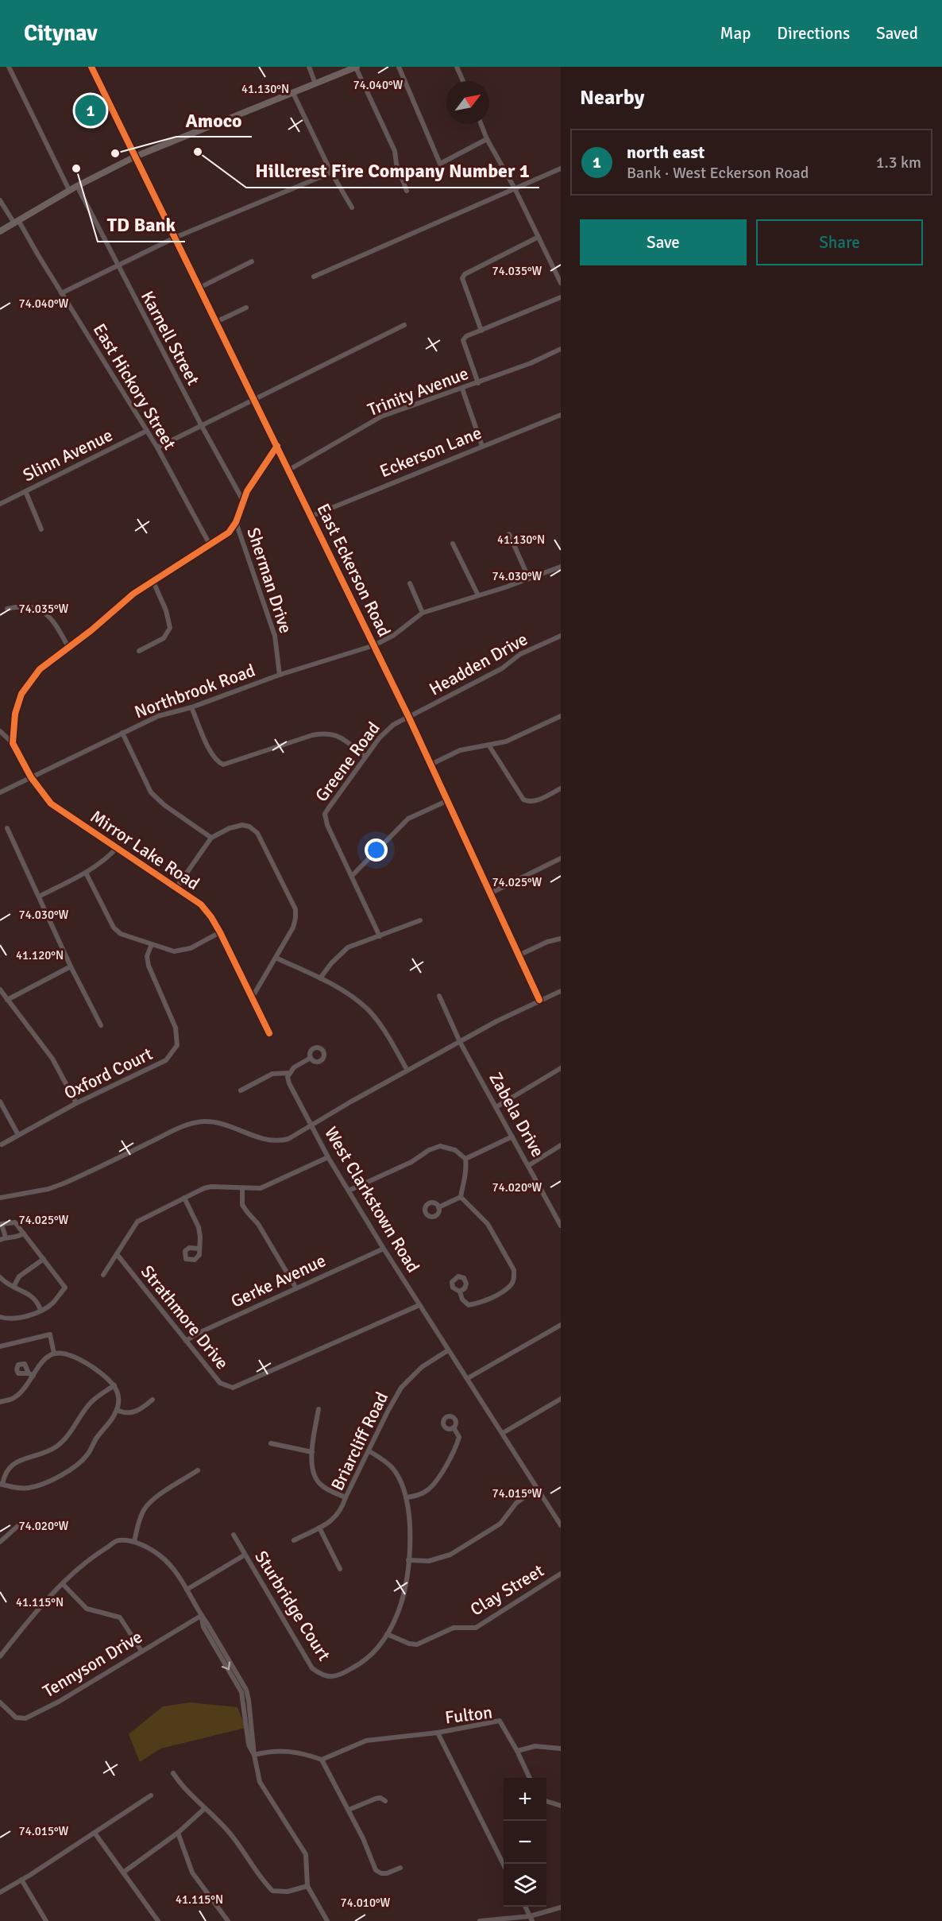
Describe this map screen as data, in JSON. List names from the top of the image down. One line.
{"streets":{"street":["Karnell Street","East Hickory Street","Trinity Avenue","Eckerson Lane","Slinn Avenue","East Eckerson Road","Sherman Drive","Headden Drive","Northbrook Road","Greene Road","Mirror Lake Road","Oxford Court","Zabela Drive","West Clarkstown Road","Gerke Avenue","Strathmore Drive","Briarcliff Road","Clay Street","Sturbridge Court","Tennyson Drive","Fulton"]},"crossings":[["East Hickory Street","Slinn Avenue"],["Trinity Avenue","East Eckerson Road"],["Eckerson Lane","East Eckerson Road"],["East Eckerson Road","Headden Drive"],["East Eckerson Road","Northbrook Road"],["East Eckerson Road","Greene Road"],["East Eckerson Road","West Clarkstown Road"],["Sherman Drive","Northbrook Road"],["Headden Drive","Greene Road"],["Northbrook Road","Mirror Lake Road"],["Zabela Drive","West Clarkstown Road"],["West Clarkstown Road","Gerke Avenue"],["West Clarkstown Road","Strathmore Drive"],["West Clarkstown Road","Briarcliff Road"],["Gerke Avenue","Strathmore Drive"],["Clay Street","Sturbridge Court"]],"places":["Hillcrest Fire Company Number 1","Amoco","TD Bank"],"north":"top right","page":{"header":"Citynav","nav":["Map","Directions","Saved"],"heading":"Nearby","pins":"1","list":[{"mark":"1","name":"north east","note":"Bank · West Eckerson Road","value":"1.3 km"}],"buttons":["Save","Share"],"map_buttons":["+","−"]},"coordinates":["74.040°W","41.130°N","74.035°W","74.030°W","74.025°W","41.120°N","74.020°W","74.015°W","41.115°N","74.010°W"]}
